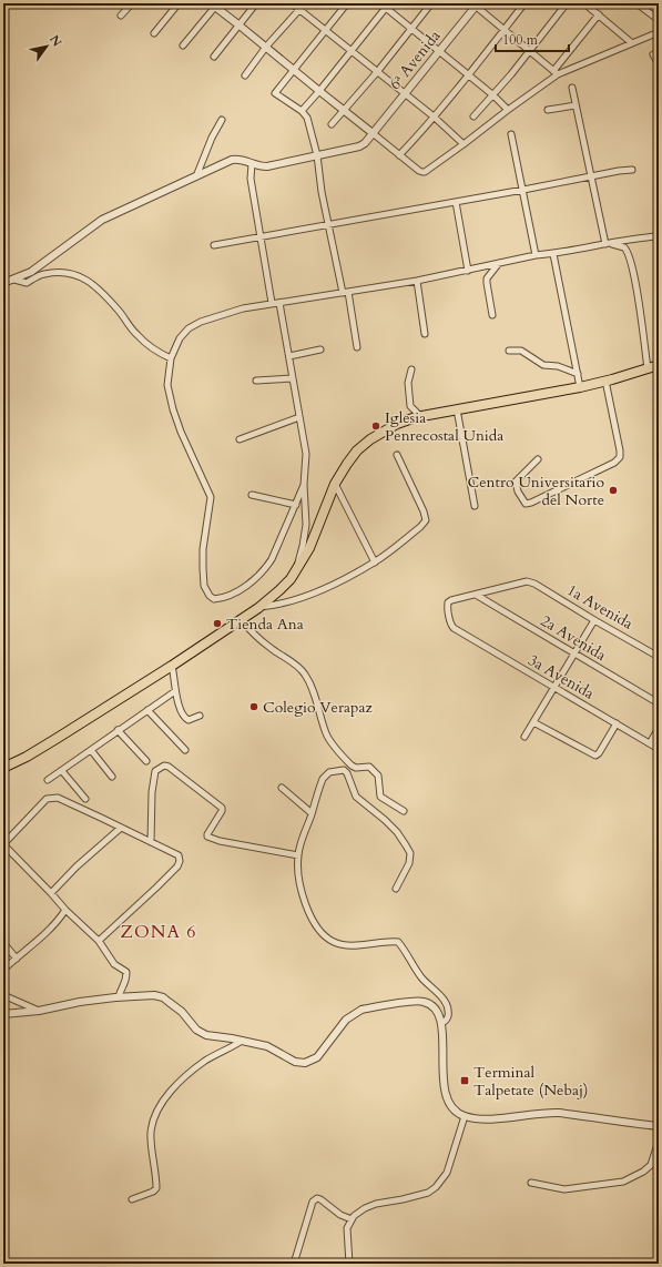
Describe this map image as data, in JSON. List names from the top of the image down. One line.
{"streets":{"street":["6ª Avenida","1a Avenida","2a Avenida","3a Avenida"]},"crossings":[["1a Avenida","2a Avenida"],["1a Avenida","3a Avenida"],["2a Avenida","3a Avenida"]],"districts":["ZONA 6"],"places":{"other":["Iglesia Penrecostal Unida","Centro Universitario del Norte","Tienda Ana","Colegio Verapaz"],"transit":["Terminal Talpetate (Nebaj)"]},"scale_bar":"100 m","north":"top right"}
